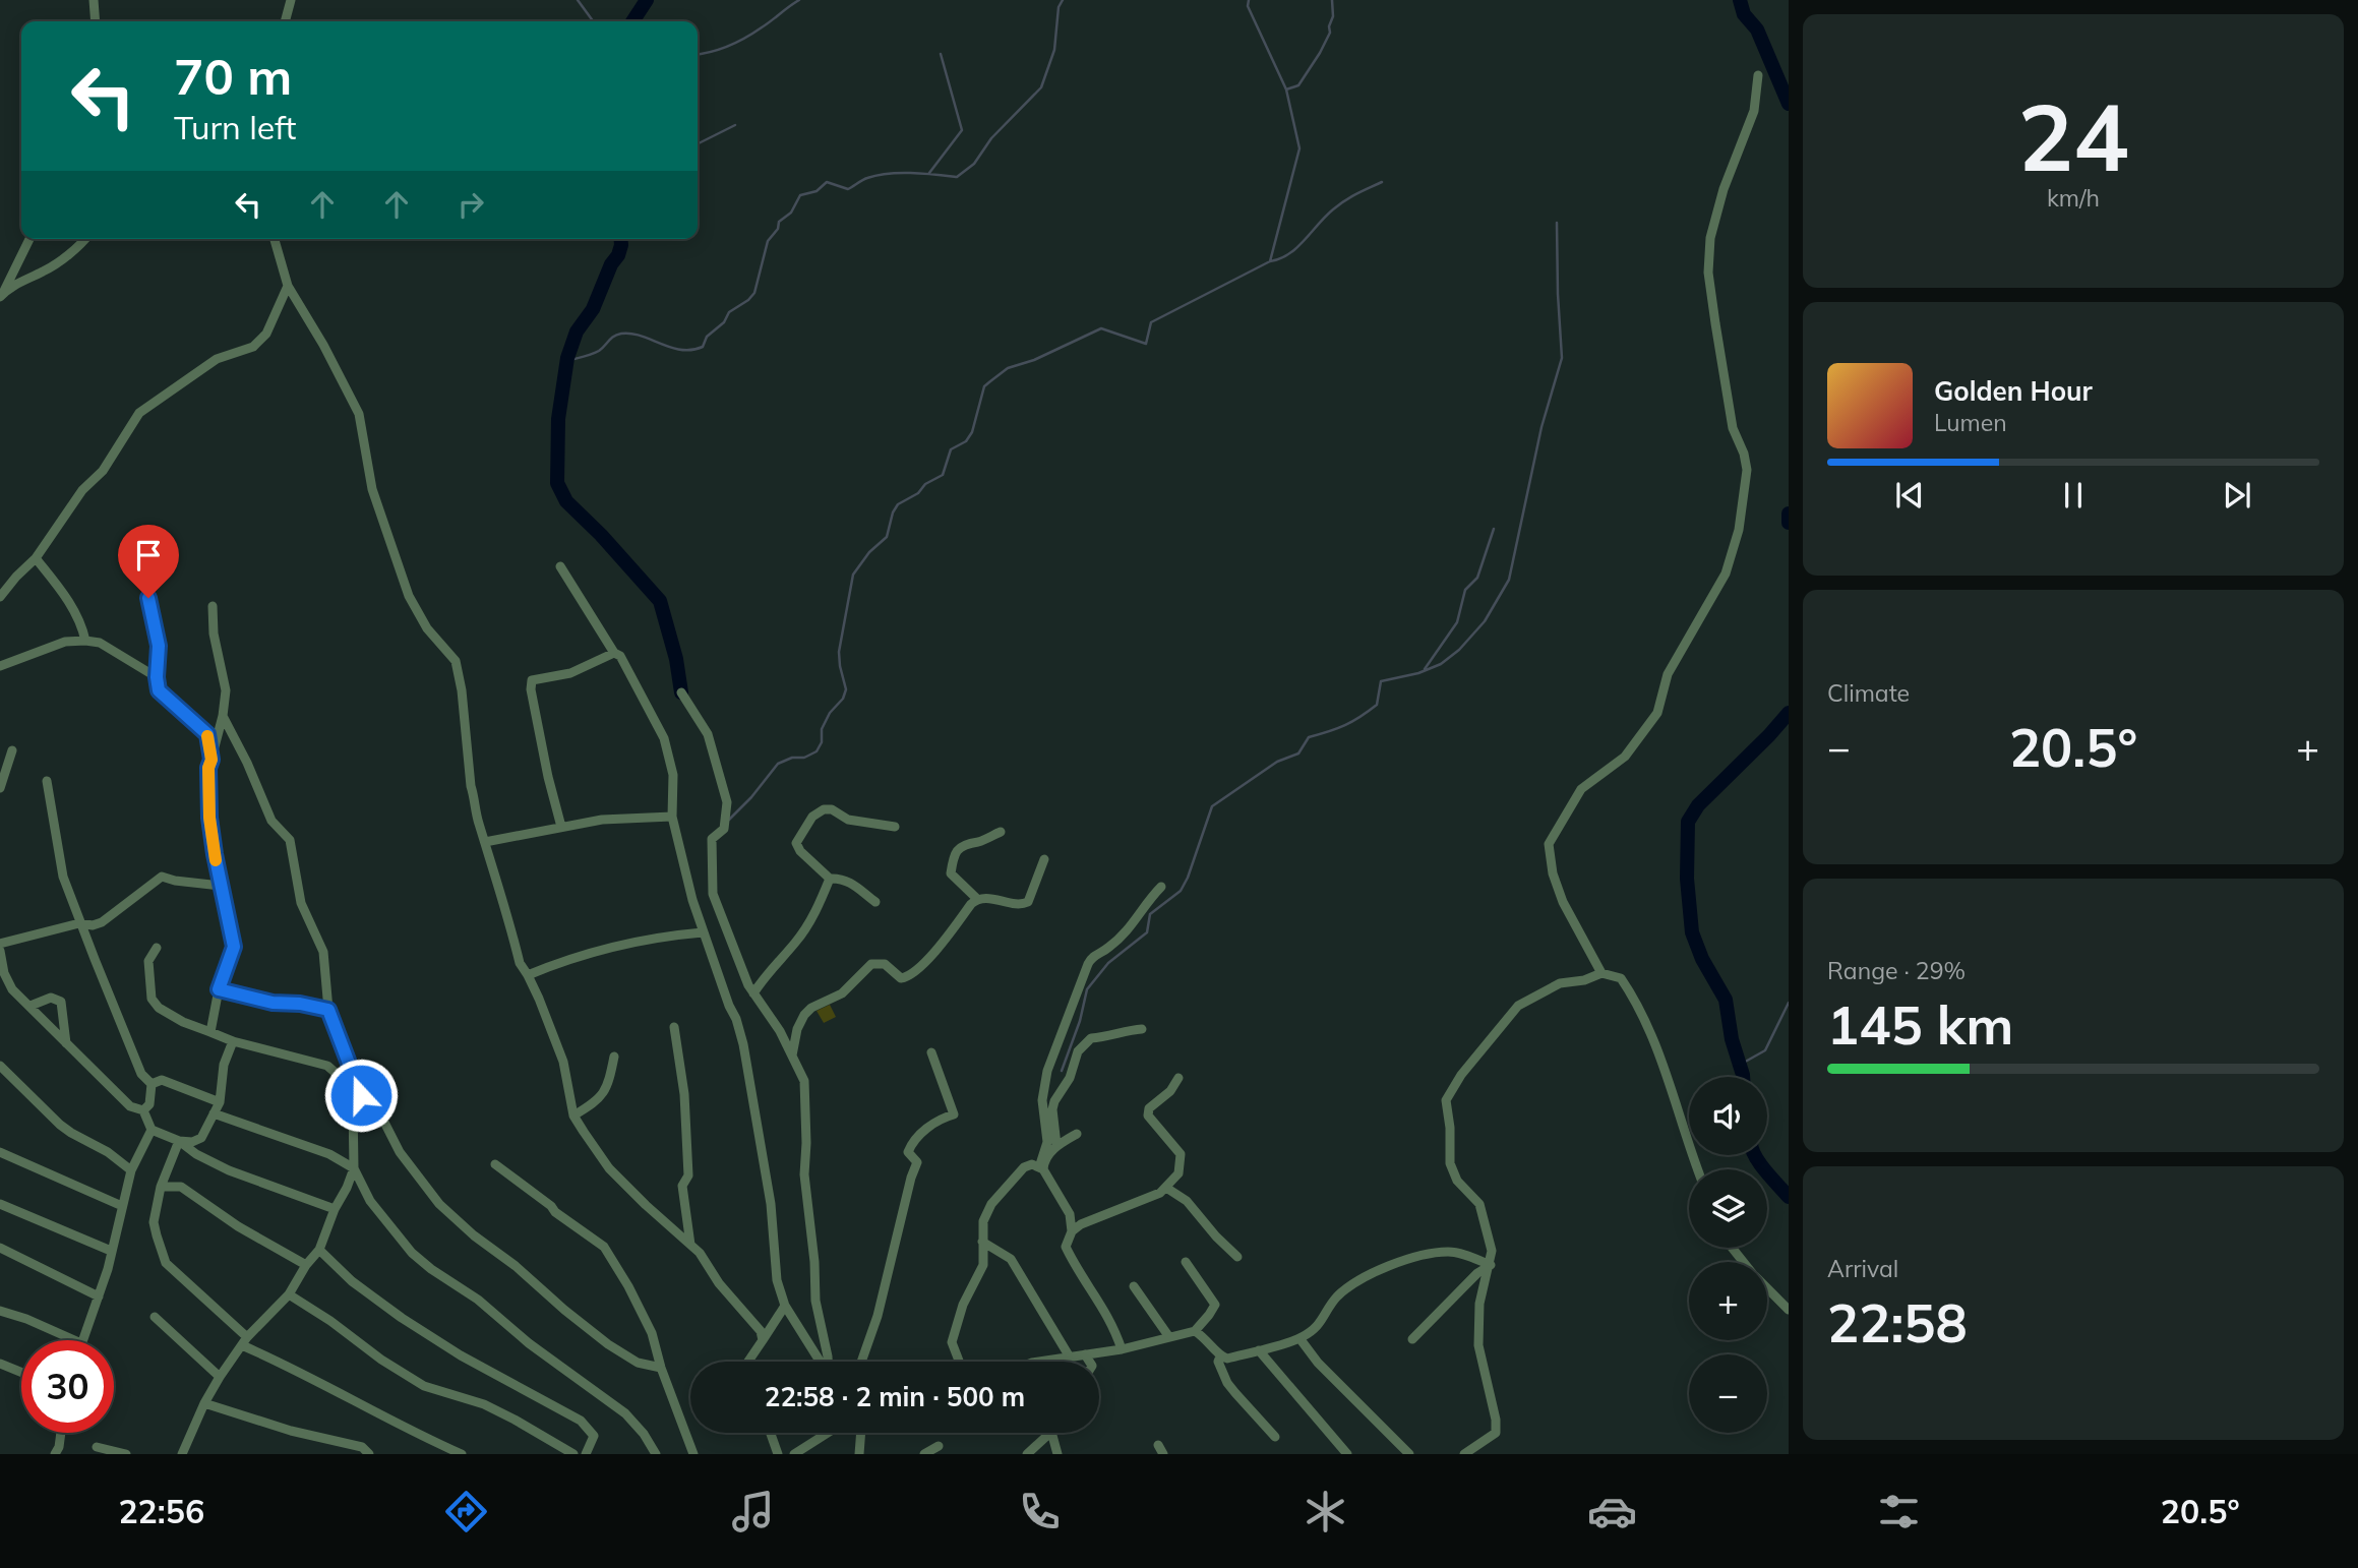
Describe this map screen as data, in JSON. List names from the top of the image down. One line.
{"page":{"tile":[["24","km/h"],"Climate",["Range · 29%","145 km"],["Arrival","22:58"]],"turn":["70 m","Turn left"],"song":["Golden Hour","Lumen"],"heat":["−","20.5°","+"],"map_buttons":["+","−"],"limit":"30","trip":"22:58 · 2 min · 500 m","tabs":["22:56","20.5°"]}}
